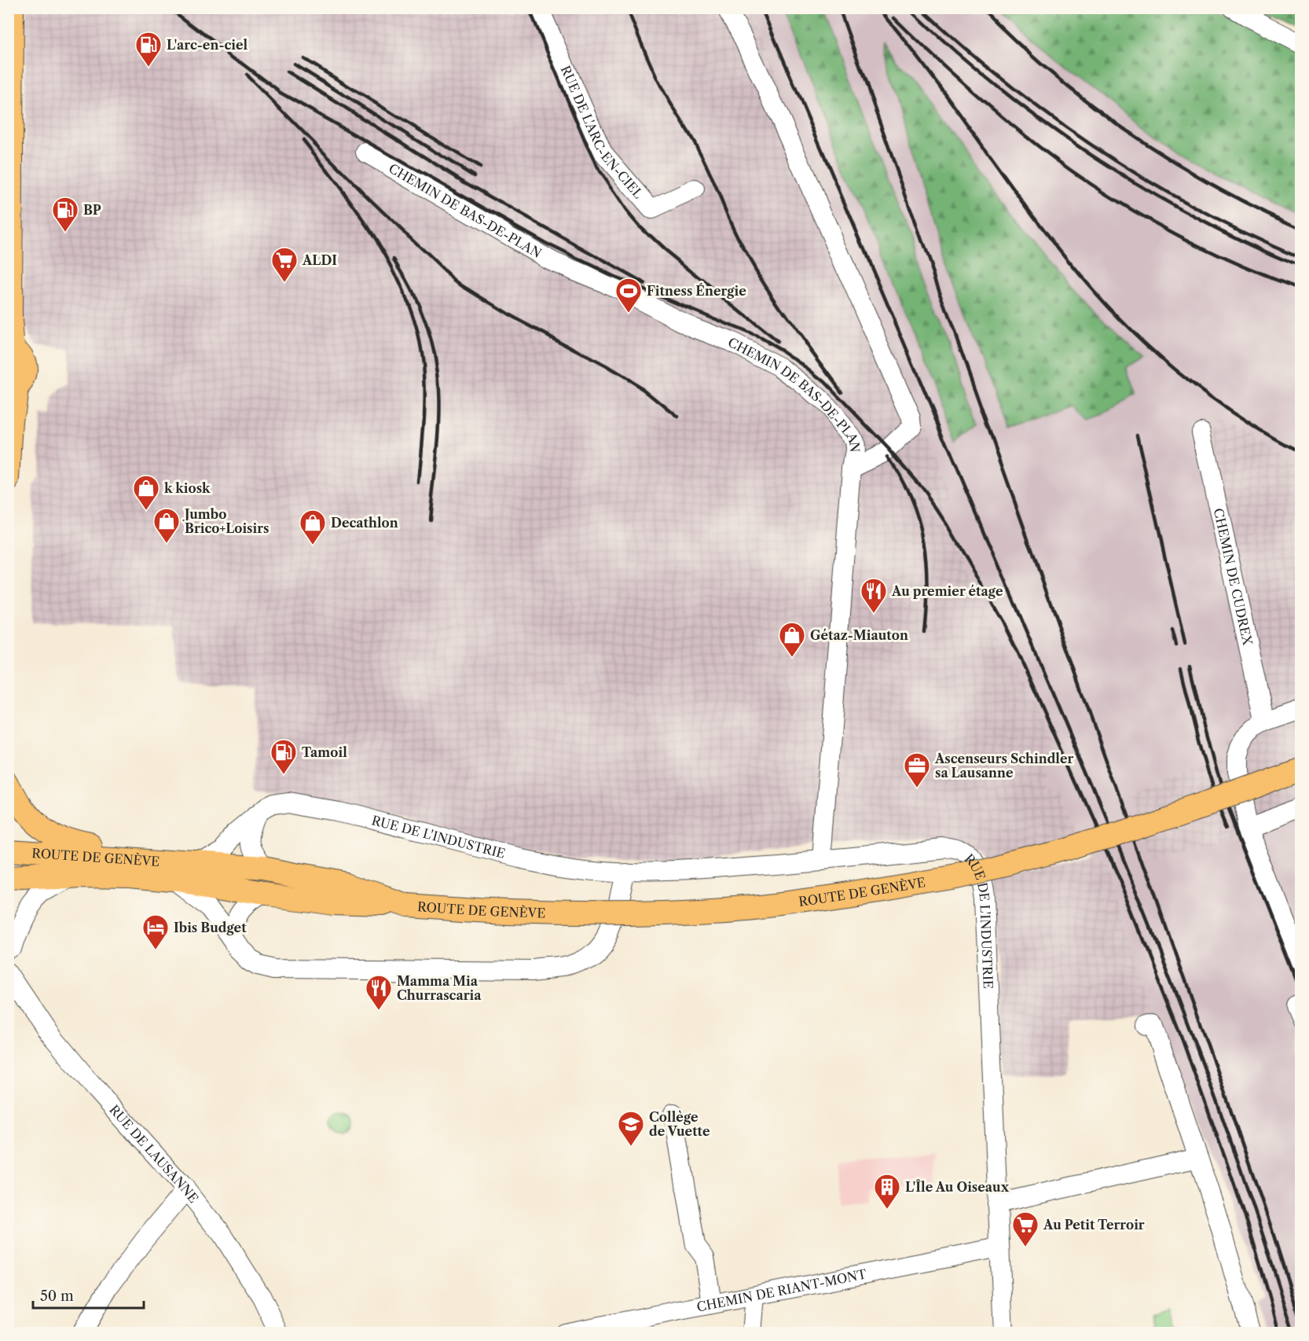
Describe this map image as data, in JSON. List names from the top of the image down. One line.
{"streets":{"main road":["ROUTE DE GENÈVE"],"street":["RUE DE L'ARC-EN-CIEL","CHEMIN DE BAS-DE-PLAN","CHEMIN DE CUDREX","RUE DE L'INDUSTRIE","RUE DE LAUSANNE","CHEMIN DE RIANT-MONT"]},"crossings":[["CHEMIN DE BAS-DE-PLAN","RUE DE L'INDUSTRIE"],["RUE DE L'INDUSTRIE","ROUTE DE GENÈVE"],["RUE DE L'INDUSTRIE","CHEMIN DE RIANT-MONT"]],"places":{"fuel station":["L'arc-en-ciel","BP","Tamoil"],"supermarket":["ALDI","Au Petit Terroir"],"sports":["Fitness Énergie"],"shop":["k kiosk","Jumbo Brico+Loisirs","Decathlon","Gétaz-Miauton"],"restaurant":["Au premier étage","Mamma Mia Churrascaria"],"office":["Ascenseurs Schindler sa Lausanne"],"hotel":["Ibis Budget"],"school or university":["Collège de Vuette"],"building":["L'Île Au Oiseaux"]},"scale_bar":"50 m"}
